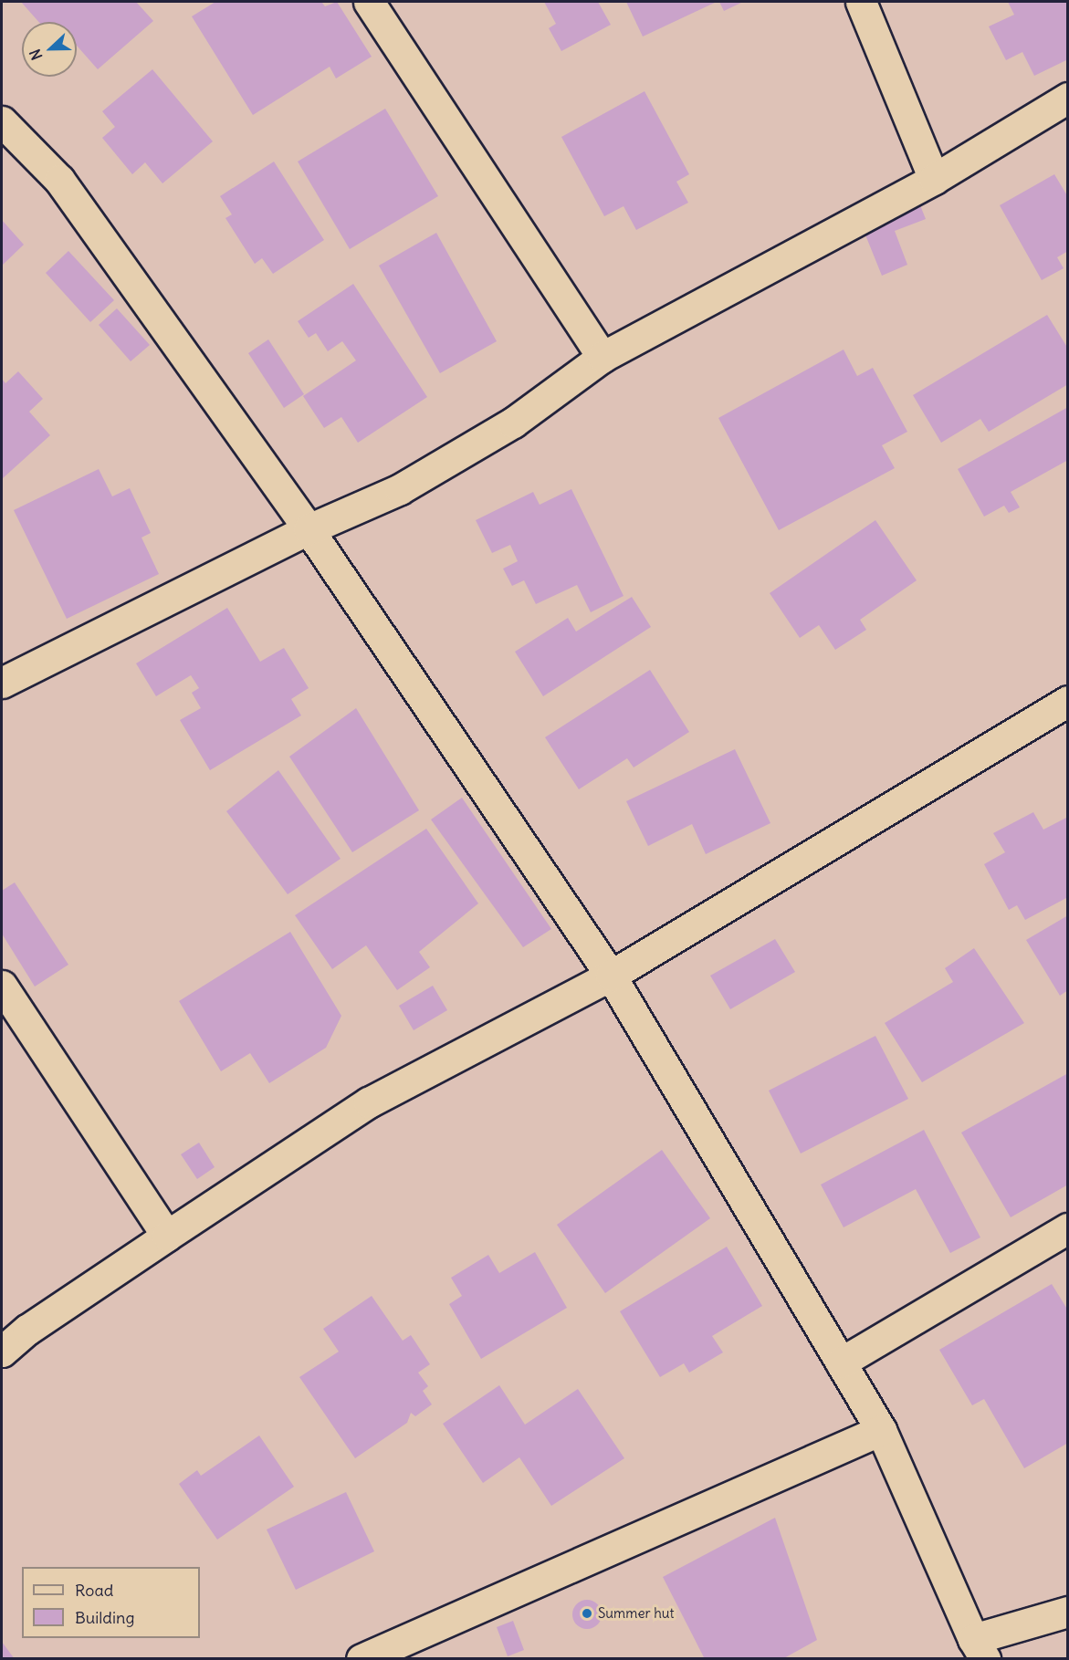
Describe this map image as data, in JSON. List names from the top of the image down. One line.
{"places":["Summer hut"],"legend":["Road","Building"],"north":"left"}
